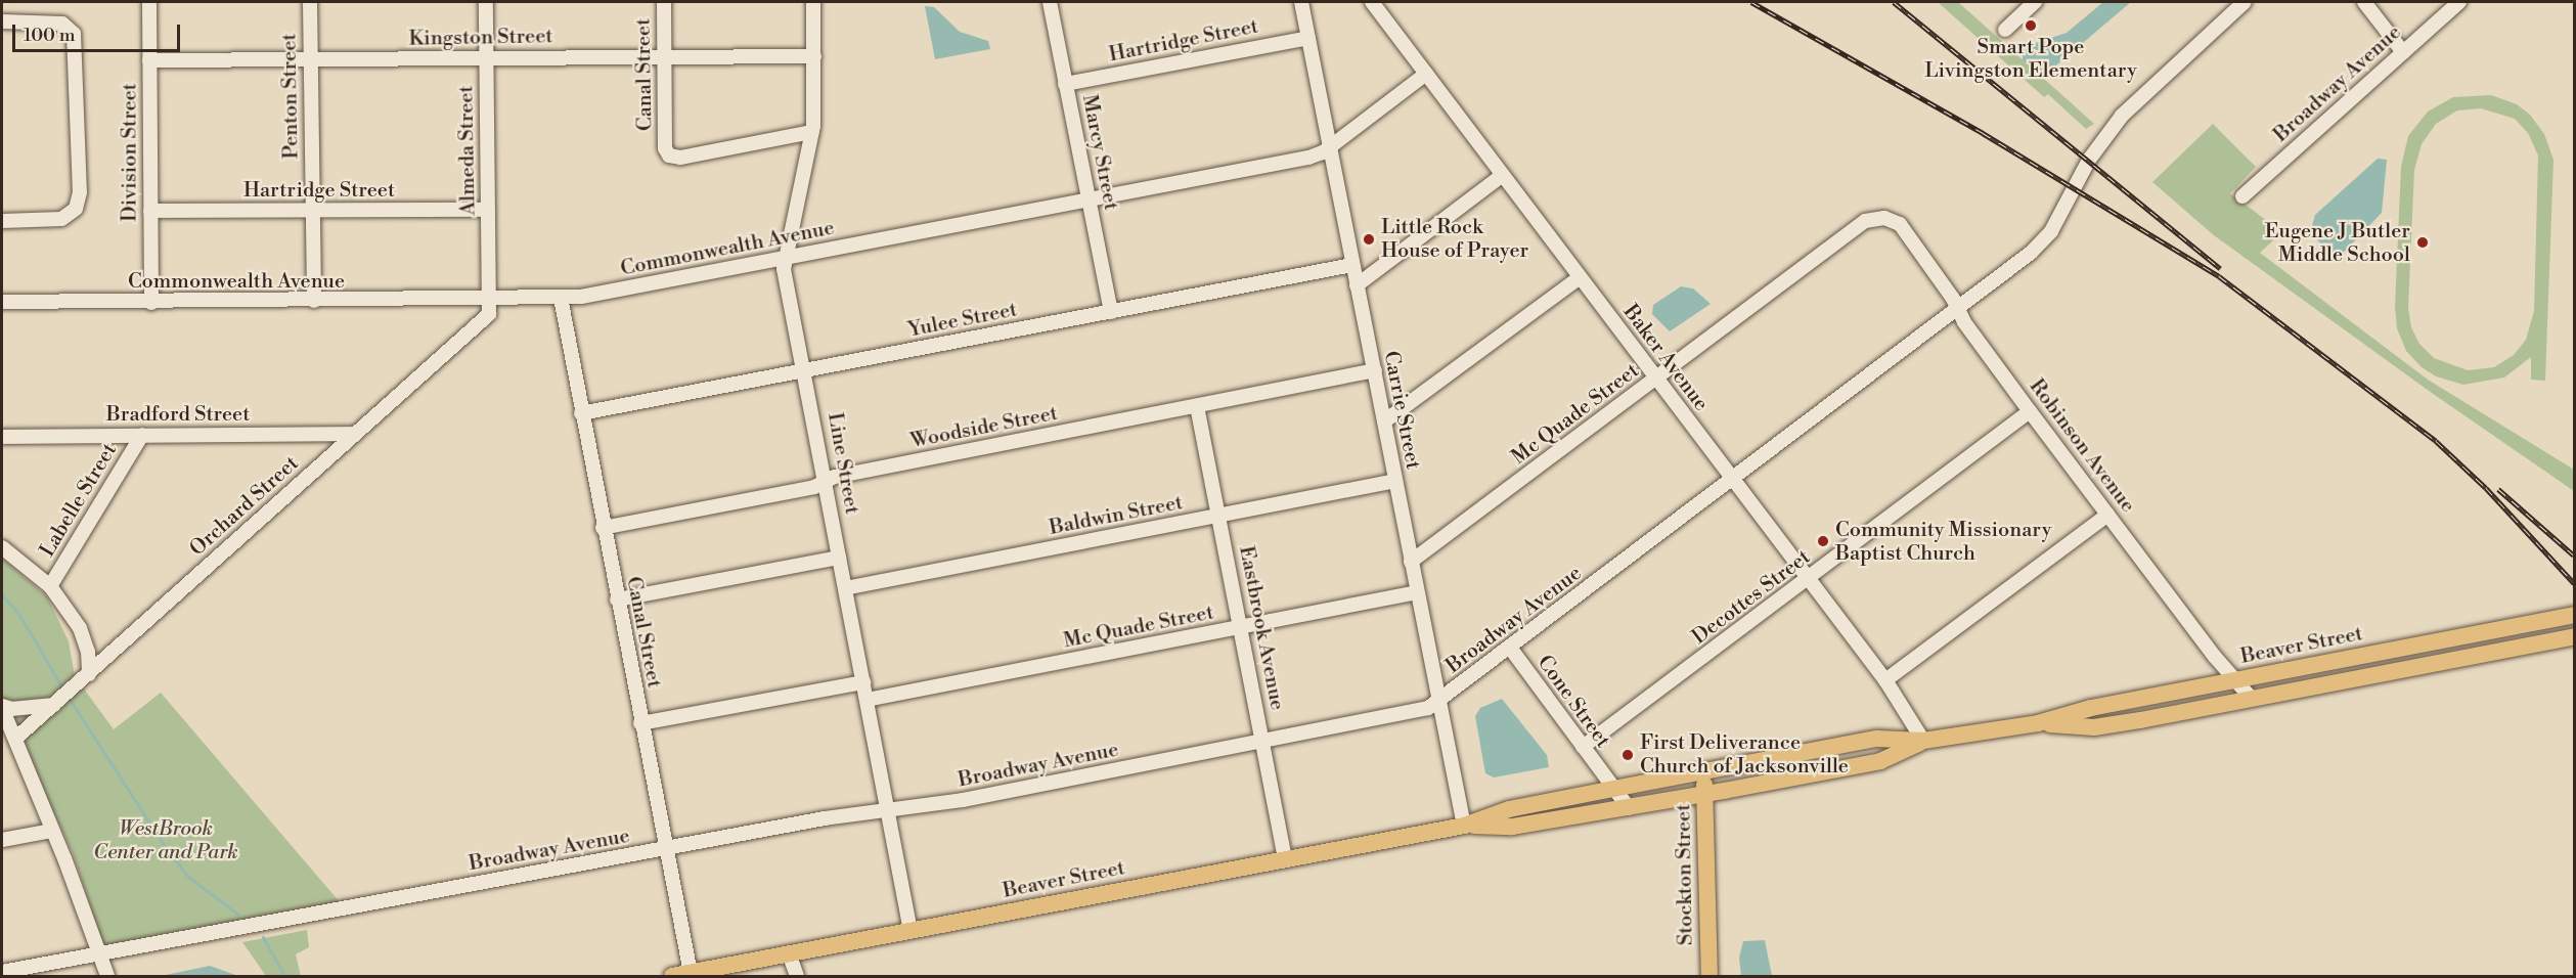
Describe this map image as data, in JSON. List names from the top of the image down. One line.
{"streets":{"main road":["Beaver Street","Stockton Street"],"street":["Kingston Street","Hartridge Street","Canal Street","Broadway Avenue","Penton Street","Almeda Street","Division Street","Marcy Street","Commonwealth Avenue","Yulee Street","Baker Avenue","Carrie Street","Bradford Street","Mc Quade Street","Woodside Street","Robinson Avenue","Line Street","Labelle Street","Orchard Street","Baldwin Street","Decottes Street","Eastbrook Avenue","Cone Street"]},"crossings":[["Kingston Street","Canal Street"],["Kingston Street","Penton Street"],["Kingston Street","Almeda Street"],["Kingston Street","Division Street"],["Kingston Street","Line Street"],["Hartridge Street","Penton Street"],["Hartridge Street","Almeda Street"],["Hartridge Street","Division Street"],["Hartridge Street","Marcy Street"],["Hartridge Street","Carrie Street"],["Canal Street","Broadway Avenue"],["Canal Street","Commonwealth Avenue"],["Canal Street","Yulee Street"],["Canal Street","Woodside Street"],["Canal Street","Line Street"],["Canal Street","Beaver Street"],["Broadway Avenue","Baker Avenue"],["Broadway Avenue","Carrie Street"],["Broadway Avenue","Robinson Avenue"],["Broadway Avenue","Line Street"],["Broadway Avenue","Eastbrook Avenue"],["Broadway Avenue","Cone Street"],["Penton Street","Commonwealth Avenue"],["Almeda Street","Commonwealth Avenue"],["Almeda Street","Orchard Street"],["Division Street","Commonwealth Avenue"],["Marcy Street","Commonwealth Avenue"],["Marcy Street","Yulee Street"],["Commonwealth Avenue","Baker Avenue"],["Commonwealth Avenue","Carrie Street"],["Commonwealth Avenue","Line Street"],["Commonwealth Avenue","Orchard Street"],["Yulee Street","Carrie Street"],["Yulee Street","Line Street"],["Baker Avenue","Mc Quade Street"],["Baker Avenue","Decottes Street"],["Baker Avenue","Beaver Street"],["Carrie Street","Mc Quade Street"],["Carrie Street","Woodside Street"],["Carrie Street","Baldwin Street"],["Carrie Street","Beaver Street"],["Bradford Street","Labelle Street"],["Bradford Street","Orchard Street"],["Mc Quade Street","Robinson Avenue"],["Mc Quade Street","Line Street"],["Mc Quade Street","Eastbrook Avenue"],["Woodside Street","Line Street"],["Woodside Street","Eastbrook Avenue"],["Robinson Avenue","Decottes Street"],["Robinson Avenue","Beaver Street"],["Line Street","Baldwin Street"],["Line Street","Beaver Street"],["Baldwin Street","Eastbrook Avenue"],["Decottes Street","Cone Street"],["Eastbrook Avenue","Beaver Street"],["Beaver Street","Cone Street"],["Beaver Street","Stockton Street"]],"parks":["WestBrook Center and Park"],"places":["Smart Pope Livingston Elementary","Little Rock House of Prayer","Eugene J Butler Middle School","Community Missionary Baptist Church","First Deliverance Church of Jacksonville"],"scale_bar":"100 m"}
